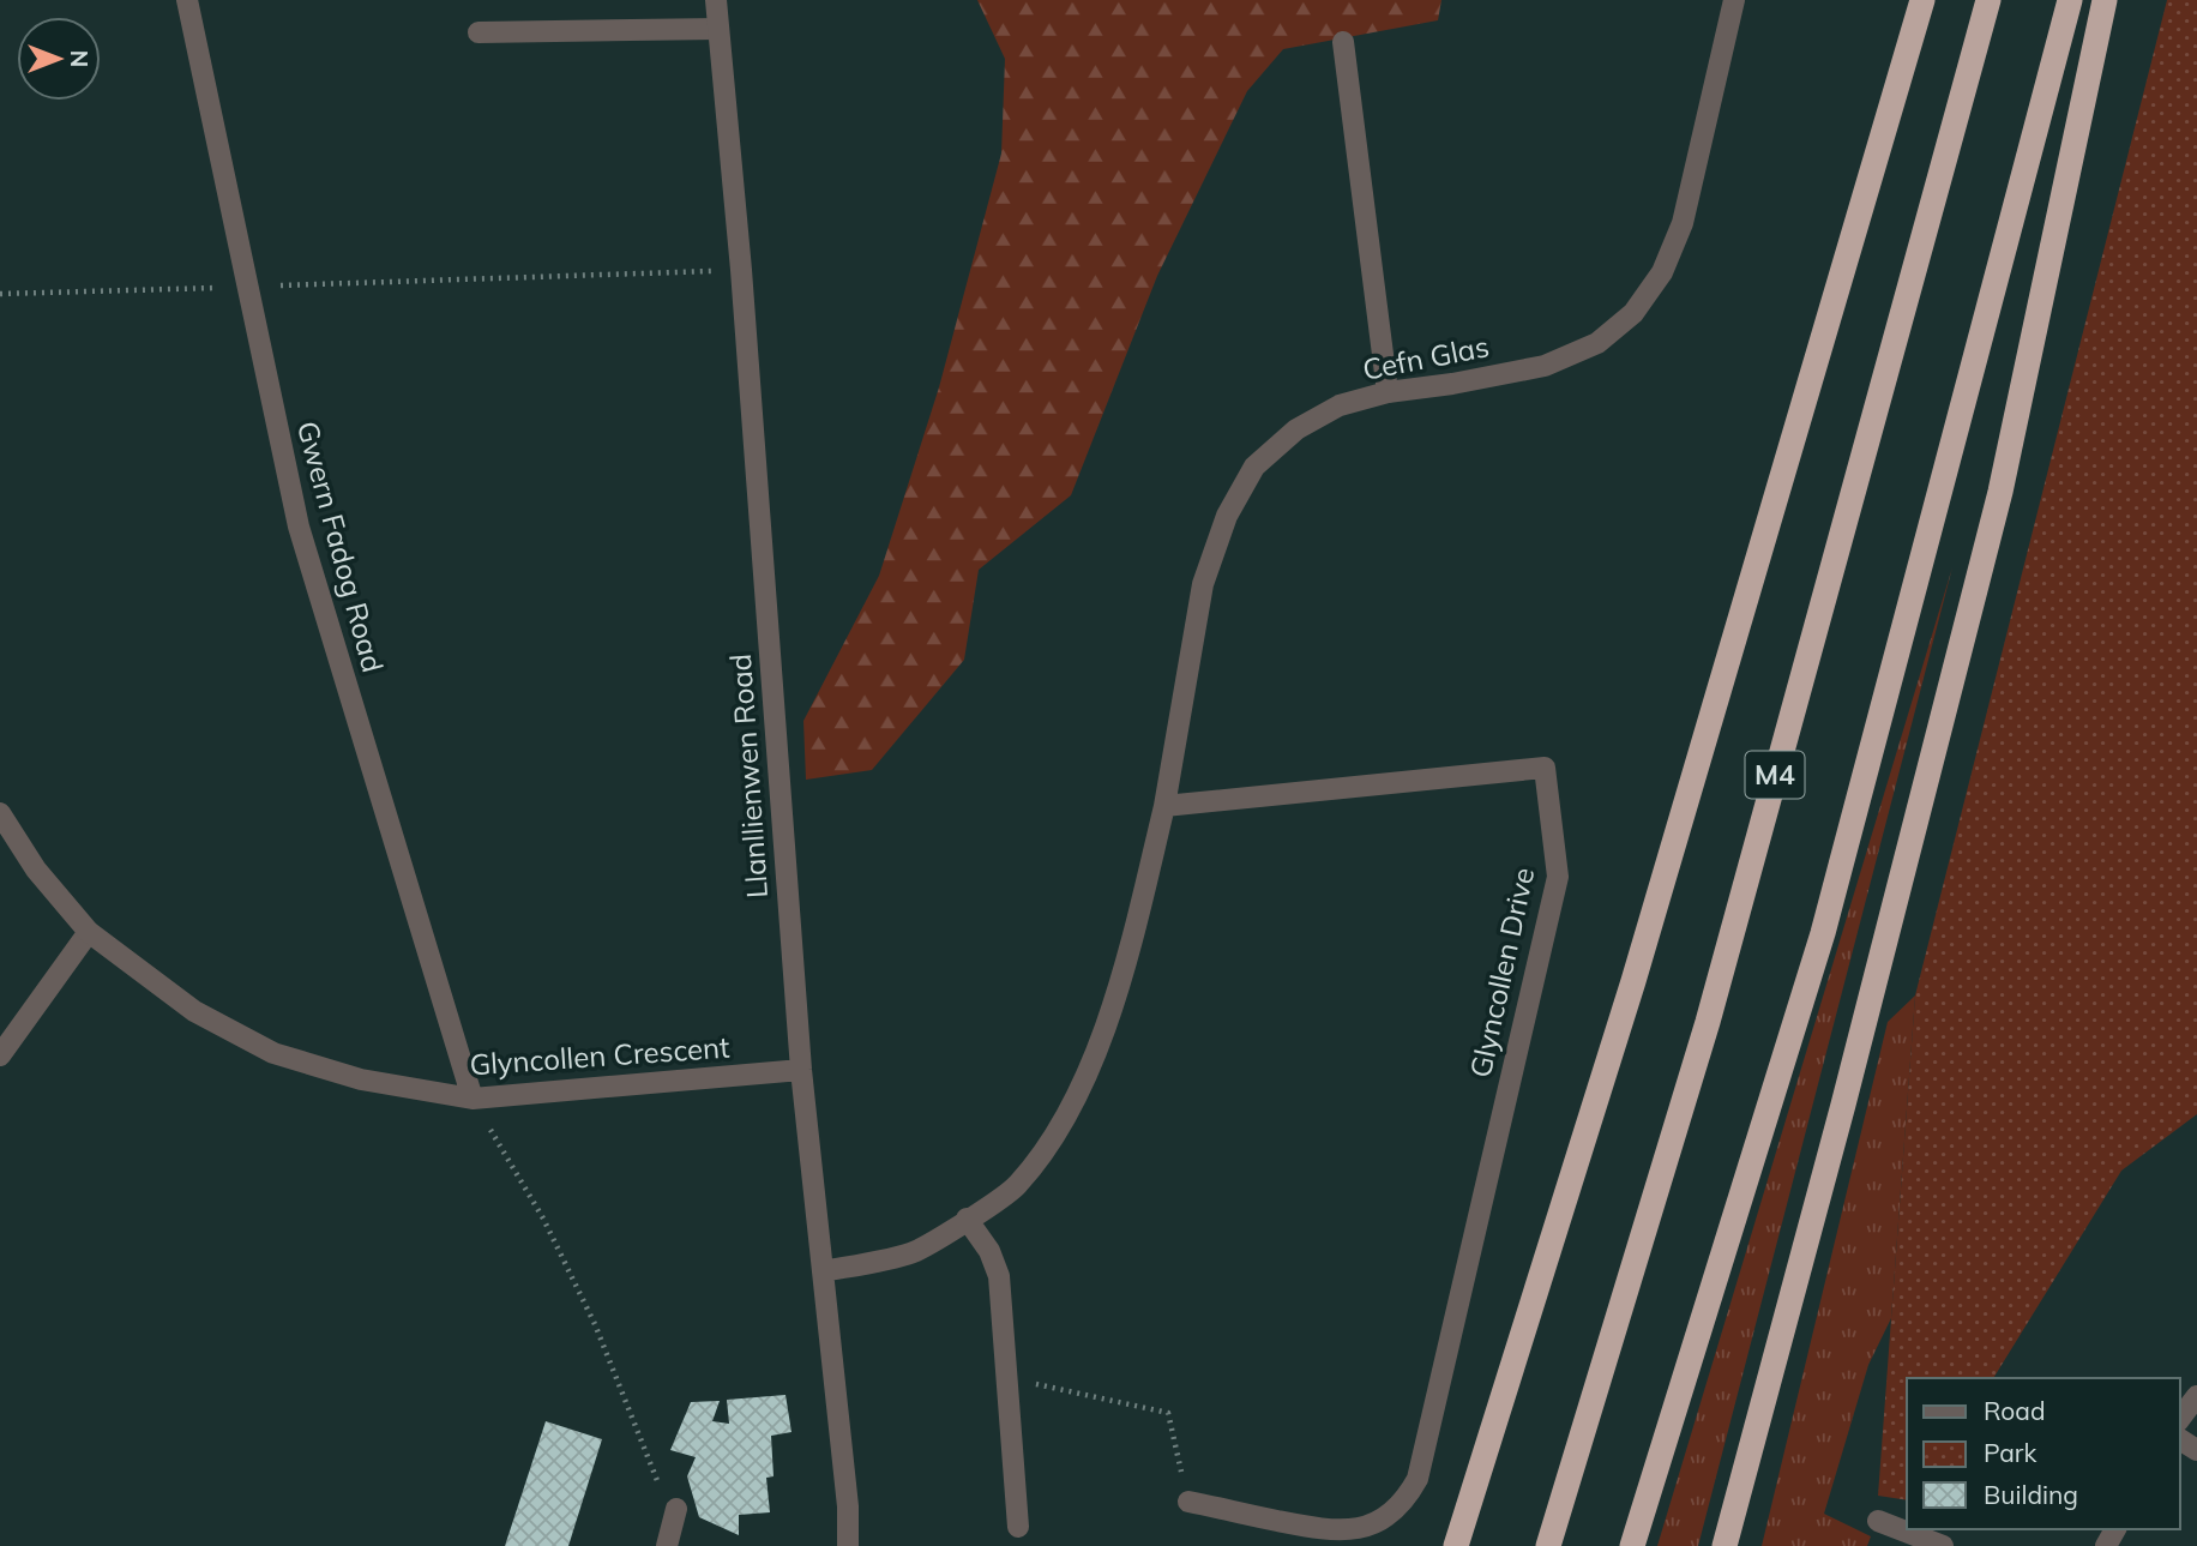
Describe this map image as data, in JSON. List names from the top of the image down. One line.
{"streets":{"highway":["M4"],"street":["Cefn Glas","Gwern Fadog Road","Llanllienwen Road","Glyncollen Drive","Glyncollen Crescent"]},"crossings":[["Cefn Glas","Glyncollen Drive"],["Gwern Fadog Road","Glyncollen Crescent"],["Llanllienwen Road","Glyncollen Crescent"]],"legend":["Road","Park","Building"],"north":"right"}
